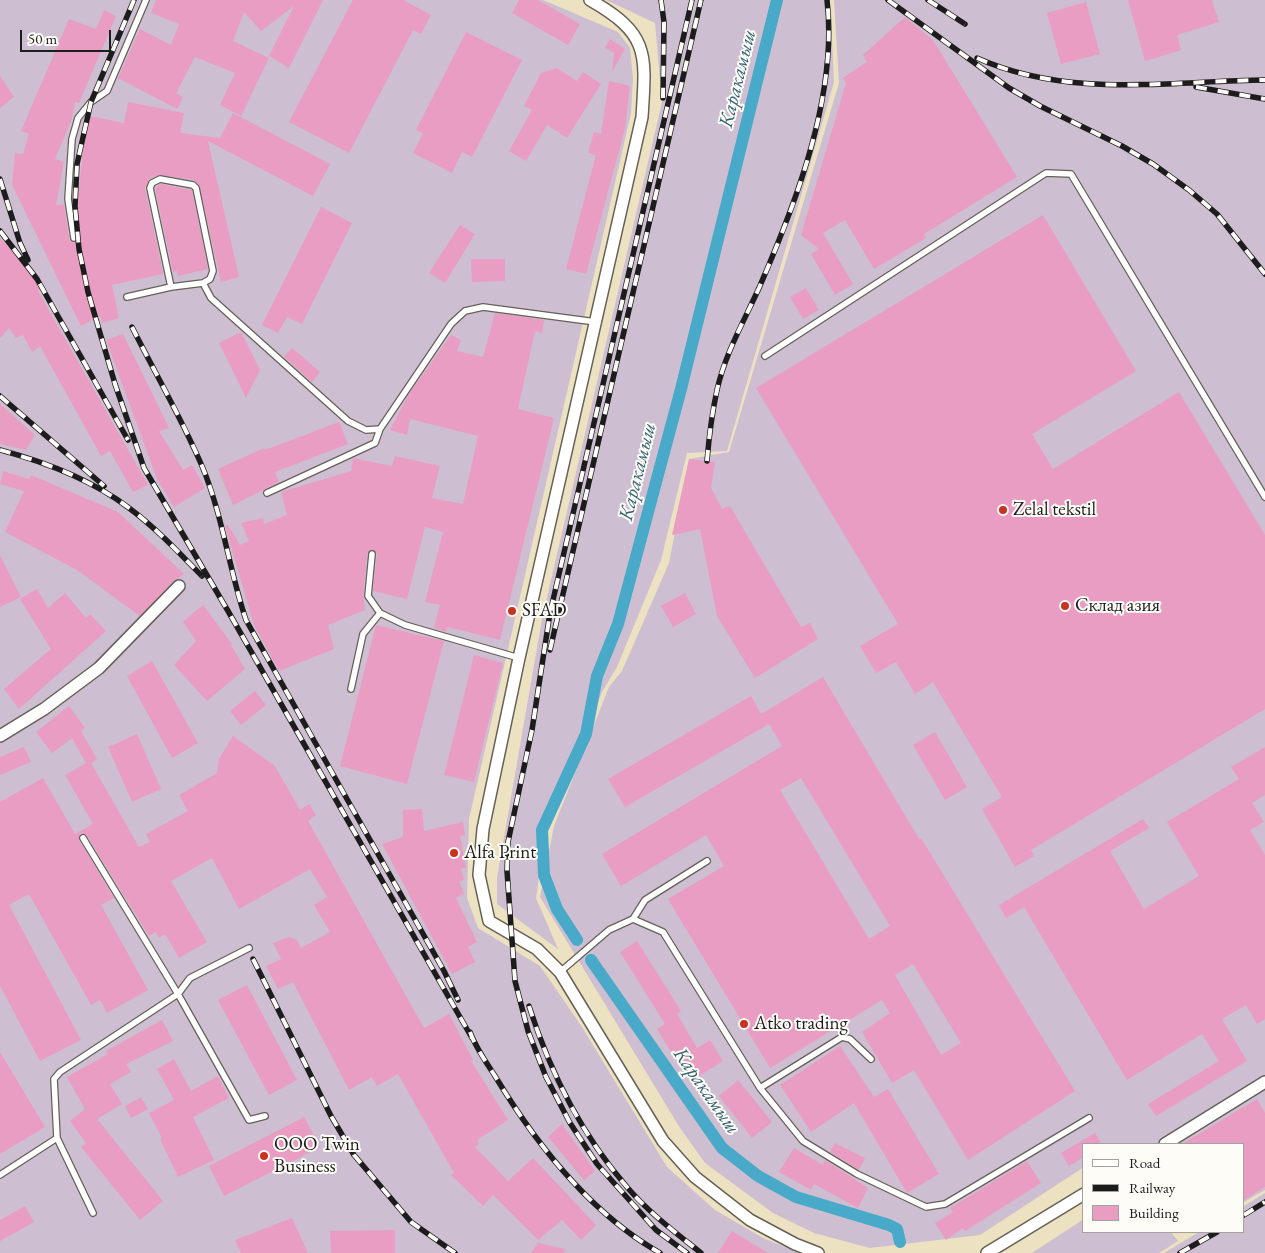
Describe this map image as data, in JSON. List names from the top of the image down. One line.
{"water":["Каракамыш"],"places":["Zelal tekstil","Склад азия","SFAD","Alfa Print","Atko trading","ООО Twin Business"],"legend":["Road","Railway","Building"],"scale_bar":"50 m"}
